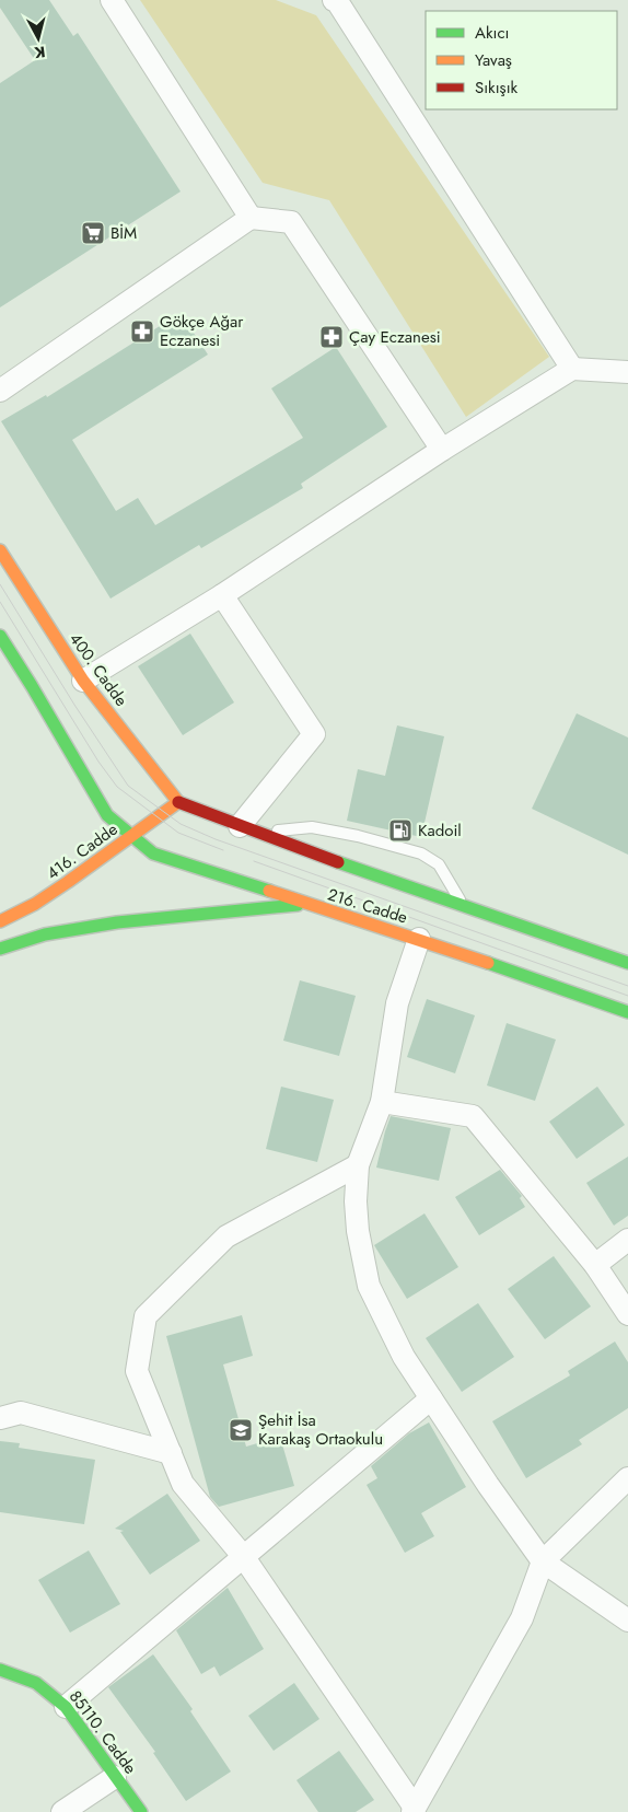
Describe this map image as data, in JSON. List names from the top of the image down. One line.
{"streets":{"main road":["400. Cadde","416. Cadde","216. Cadde","85110. Cadde"]},"crossings":[["400. Cadde","416. Cadde"],["400. Cadde","216. Cadde"],["416. Cadde","216. Cadde"]],"places":{"supermarket":["BİM"],"pharmacy":["Gökçe Ağar Eczanesi","Çay Eczanesi"],"fuel station":["Kadoil"],"school or university":["Şehit İsa Karakaş Ortaokulu"]},"legend":["Akıcı","Yavaş","Sıkışık"],"north":"bottom"}
